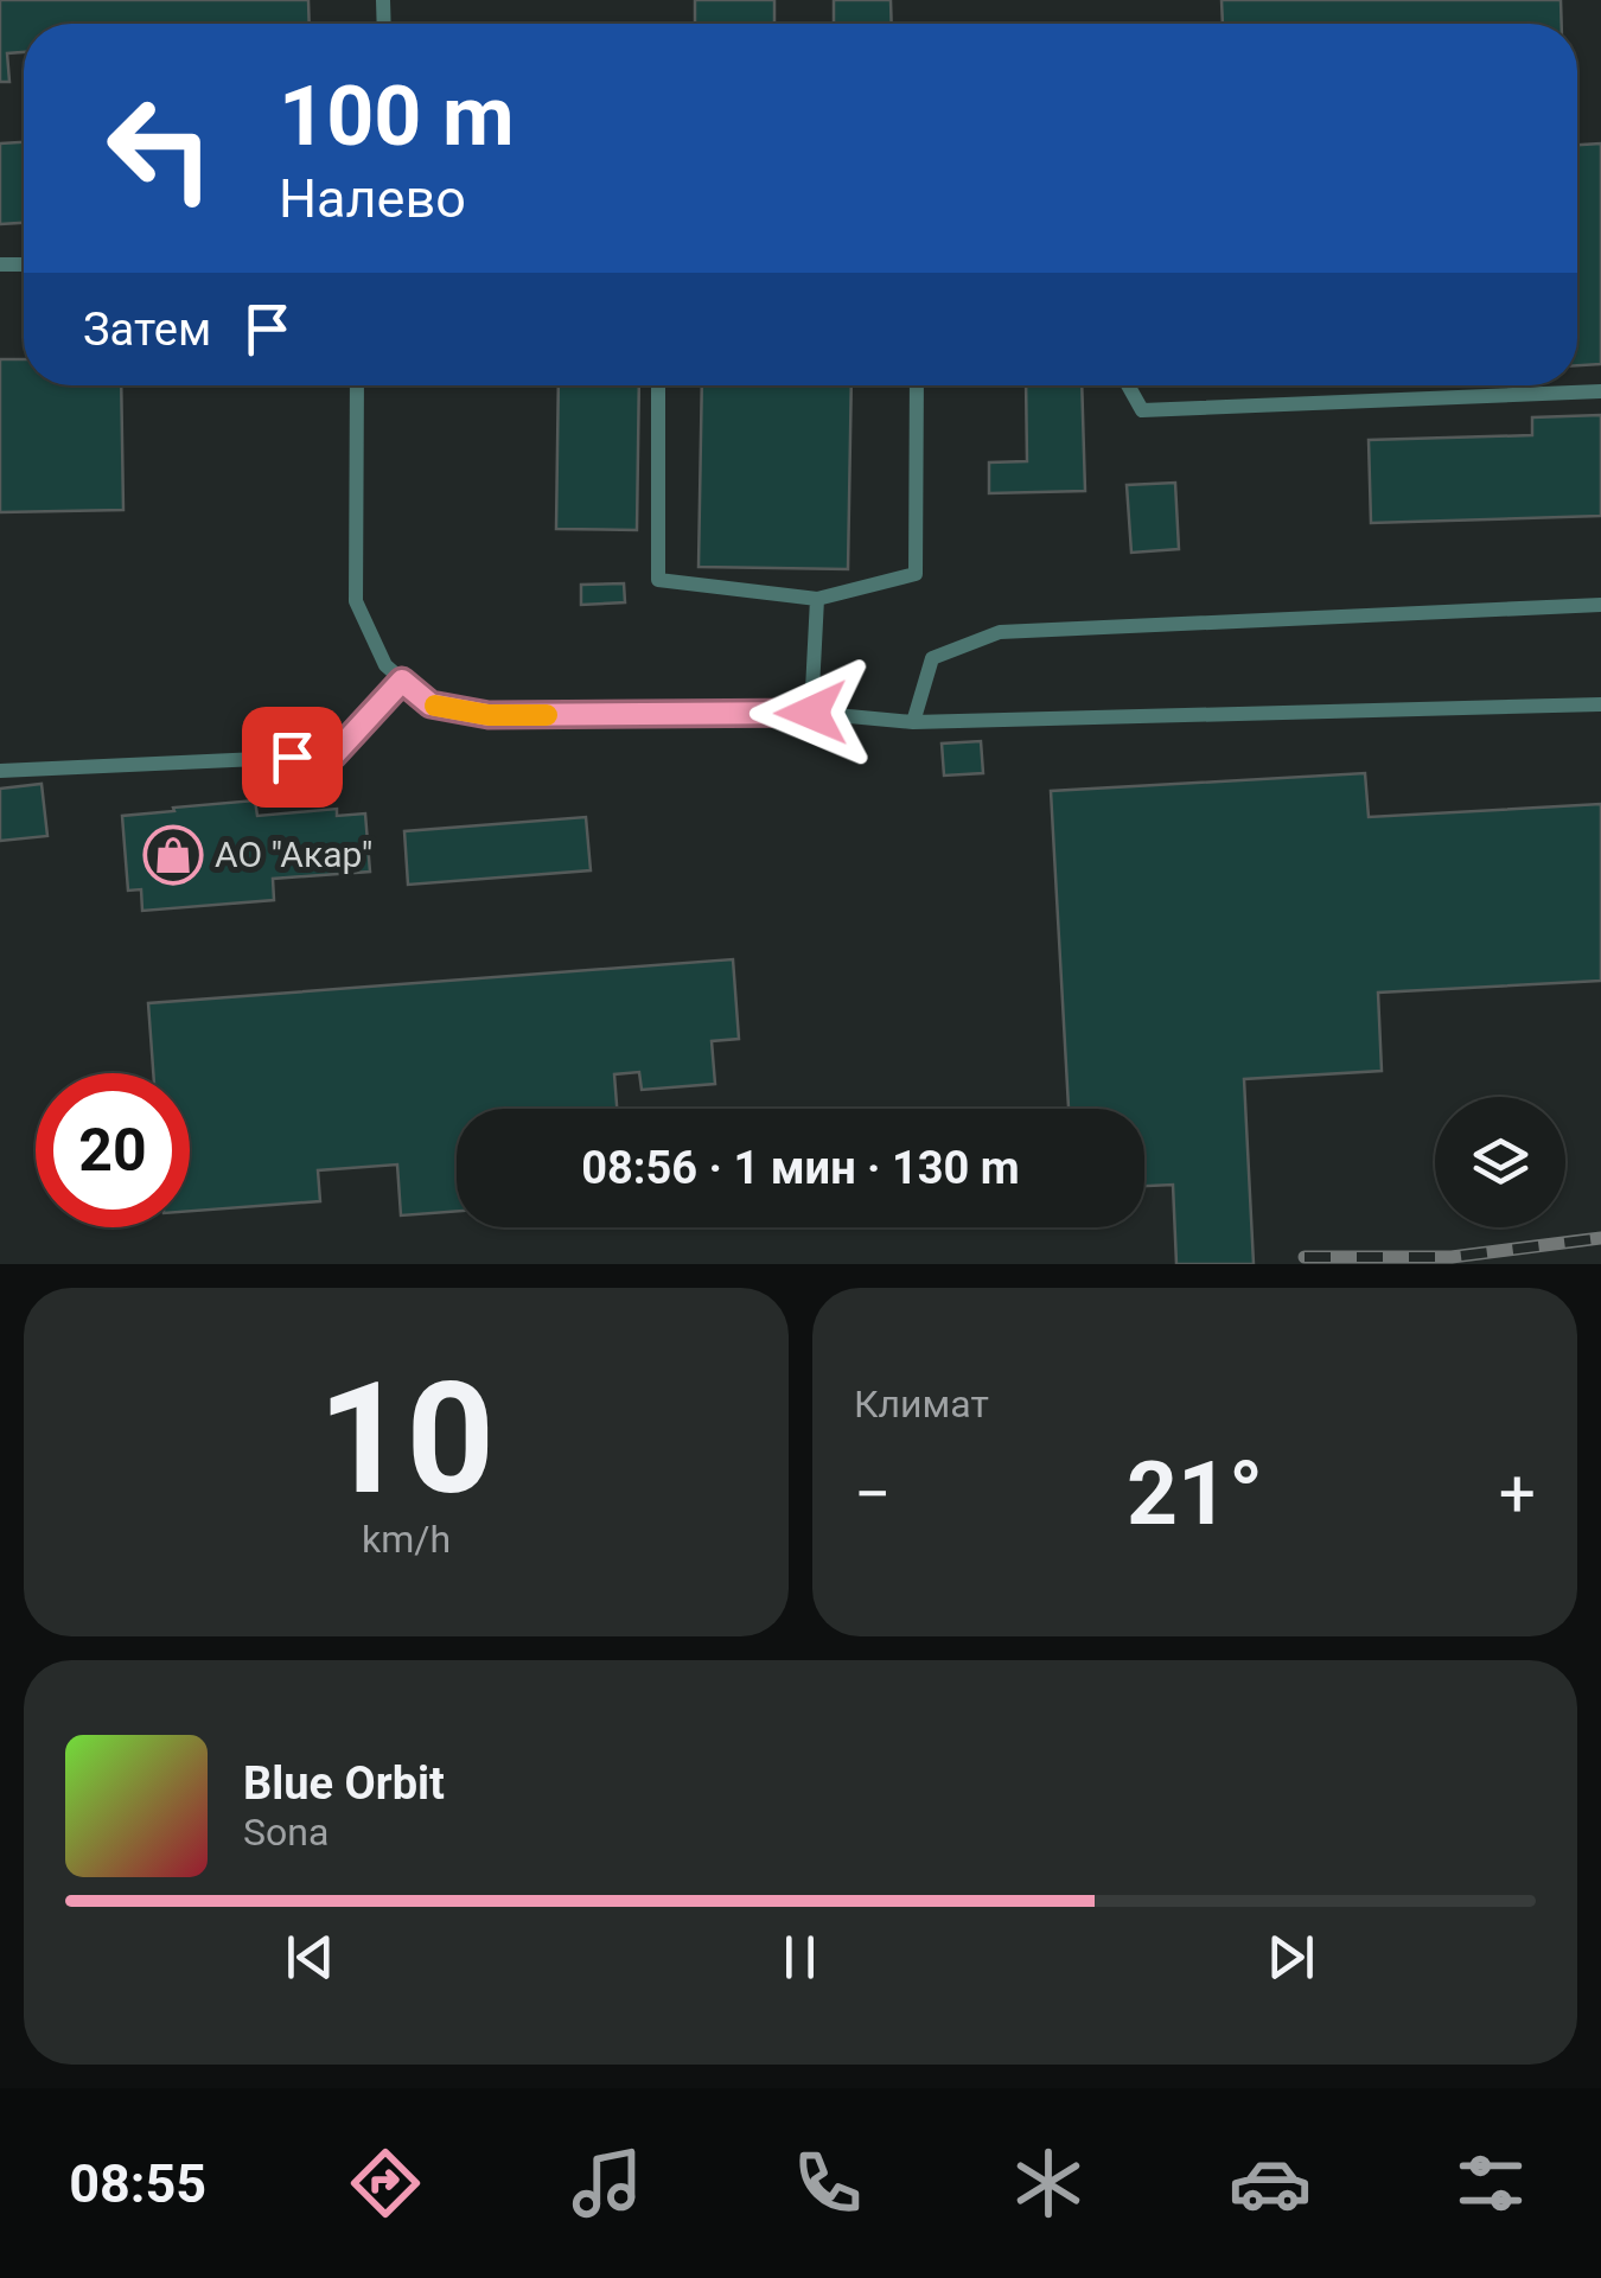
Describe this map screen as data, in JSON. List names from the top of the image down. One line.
{"places":{"shop":["АО \"Акар\""]},"page":{"turn":["100 m","Налево"],"then":"Затем","limit":"20","trip":"08:56 · 1 мин · 130 m","tile":[["10","km/h"],"Климат"],"heat":["−","21°","+"],"song":["Blue Orbit","Sona"],"tabs":"08:55"}}
